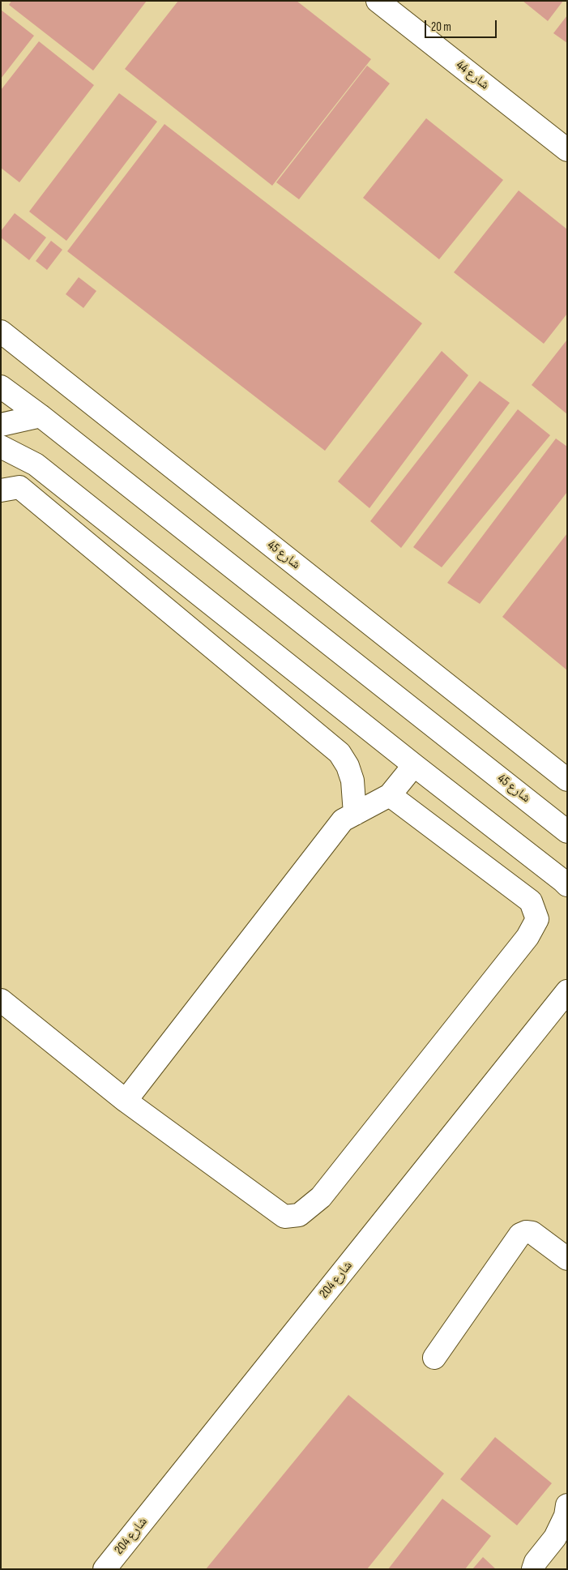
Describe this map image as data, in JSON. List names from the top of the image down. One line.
{"streets":{"street":["شارع 44","شارع 45","شارع 204"]},"scale_bar":"20 m"}
